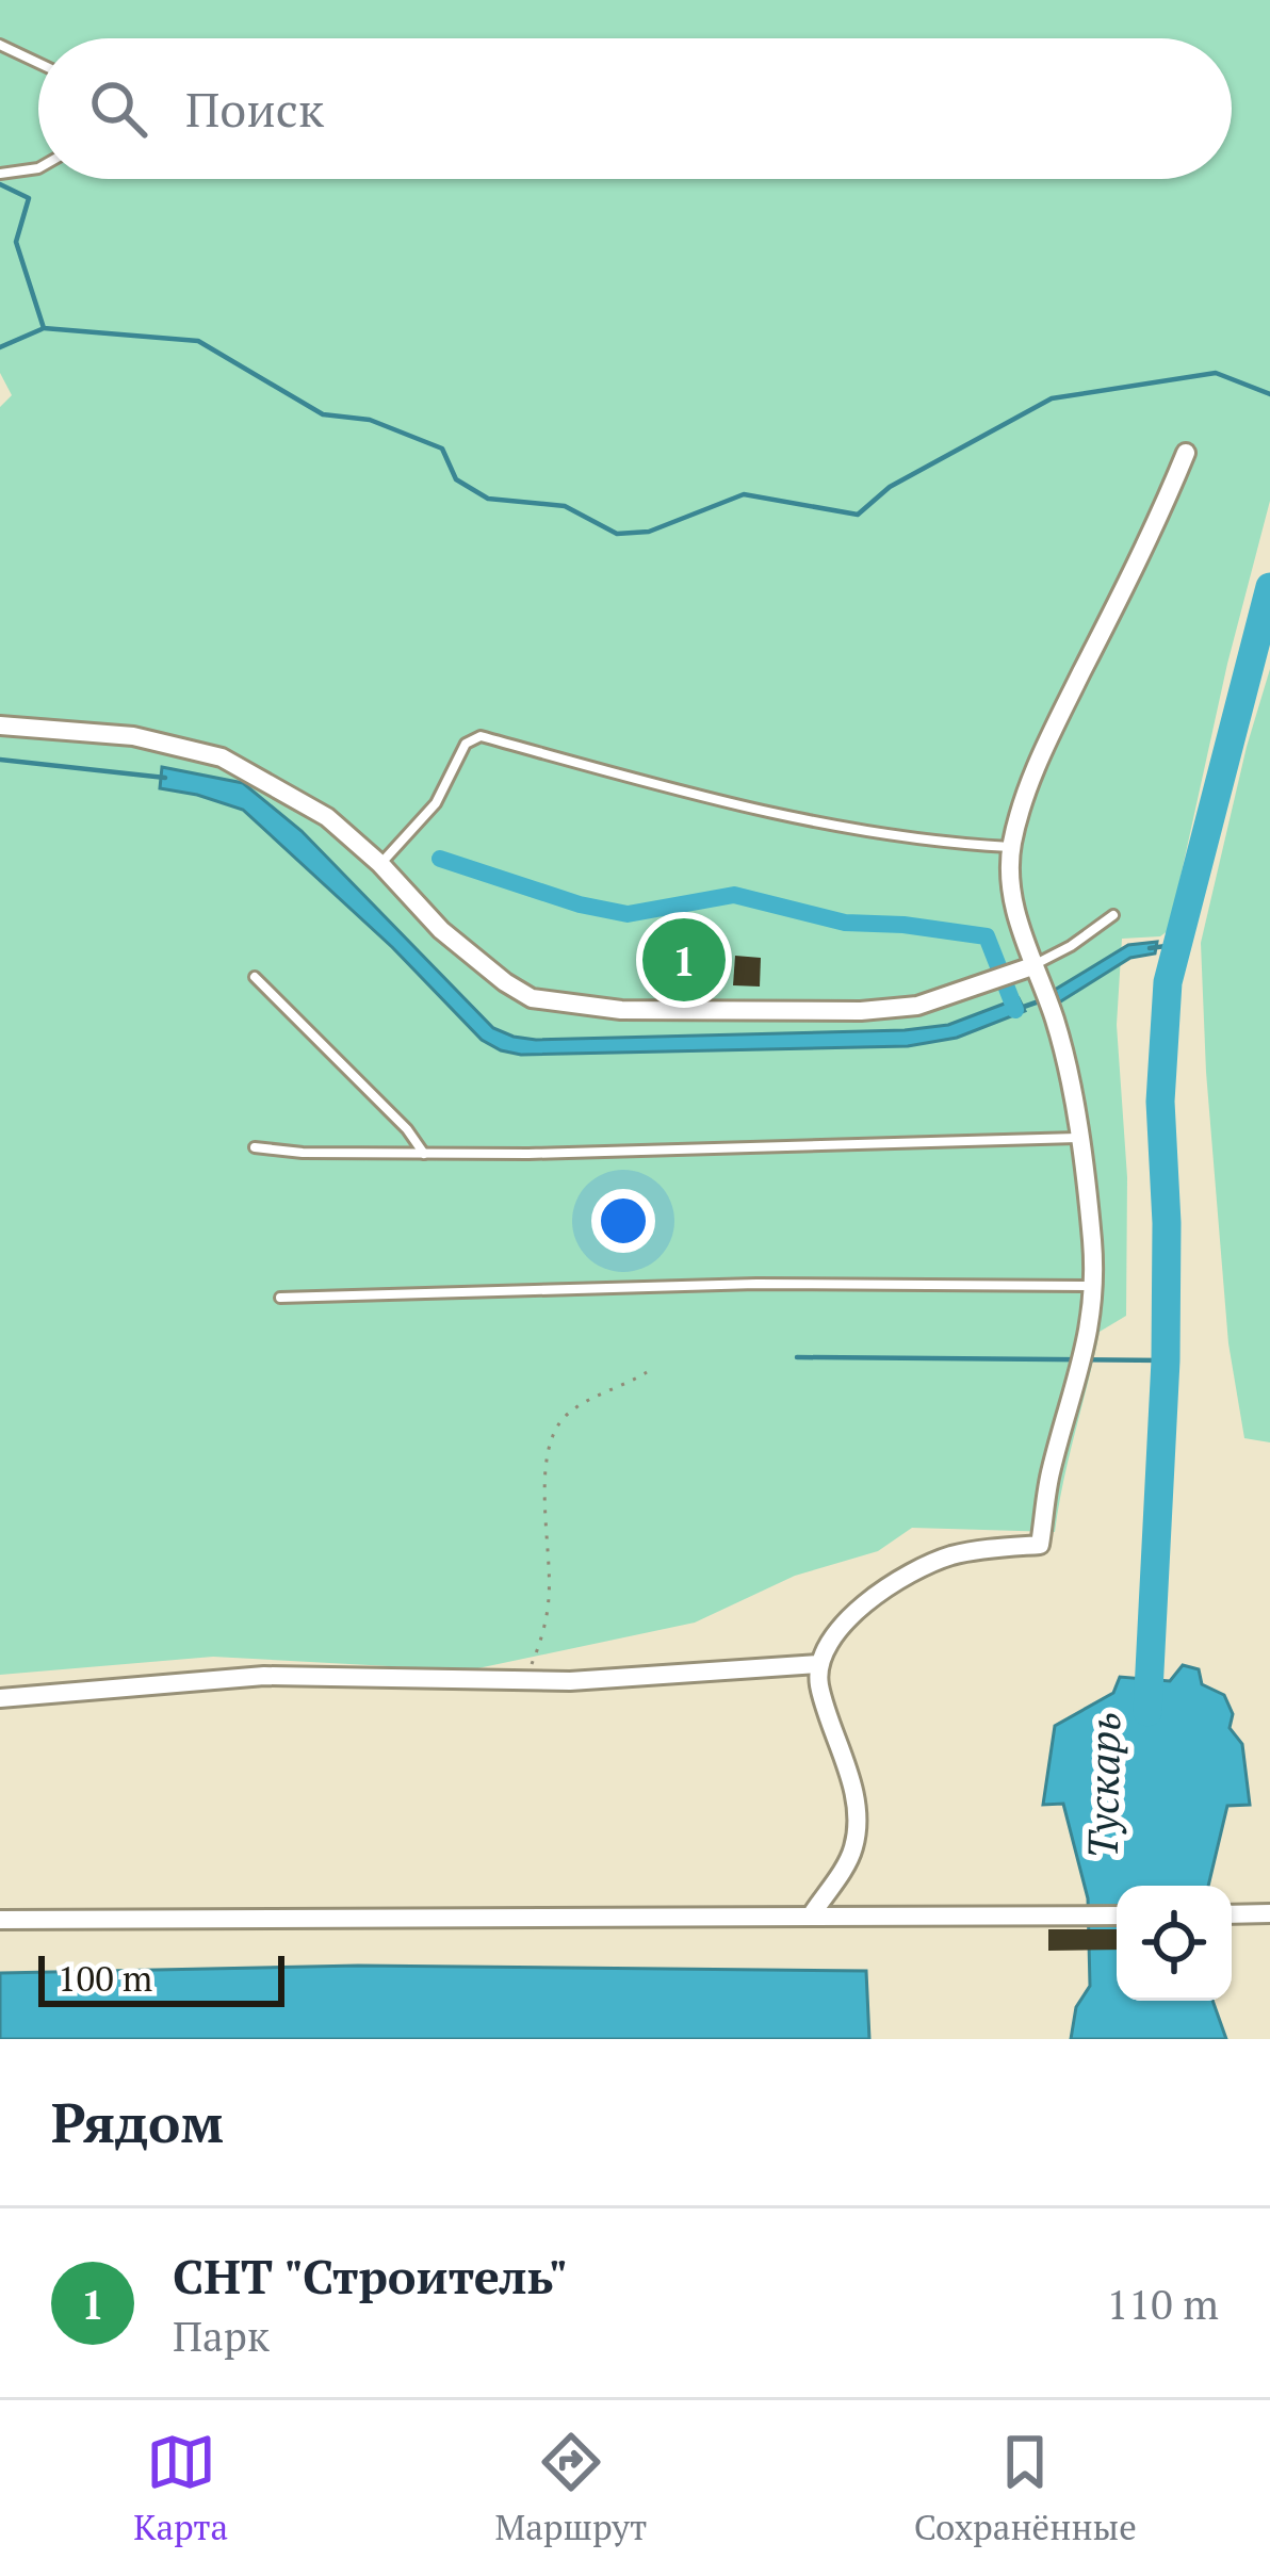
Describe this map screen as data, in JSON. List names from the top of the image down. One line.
{"water":["Тускарь"],"scale_bar":"100 m","page":{"search":"Поиск","pins":"1","scale":"100 m","heading":"Рядом","list":[{"mark":"1","name":"СНТ \"Строитель\"","note":"Парк","value":"110 m"}],"nav":["Карта","Маршрут","Сохранённые"]}}
